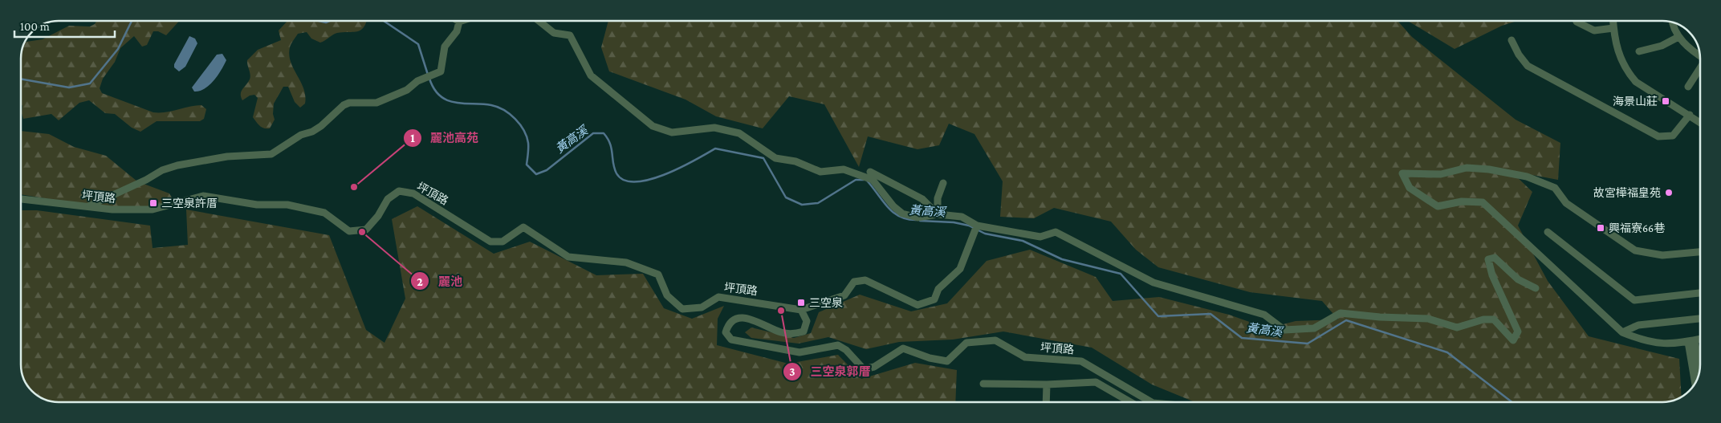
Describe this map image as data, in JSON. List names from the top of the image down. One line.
{"streets":{"street":["坪頂路"]},"water":["黃高溪"],"places":{"transit":["海景山莊","三空泉許厝","興福寮66巷","三空泉"],"other":["麗池高苑","故宮樺福皇苑","麗池","三空泉郭厝"]},"scale_bar":"100 m"}
